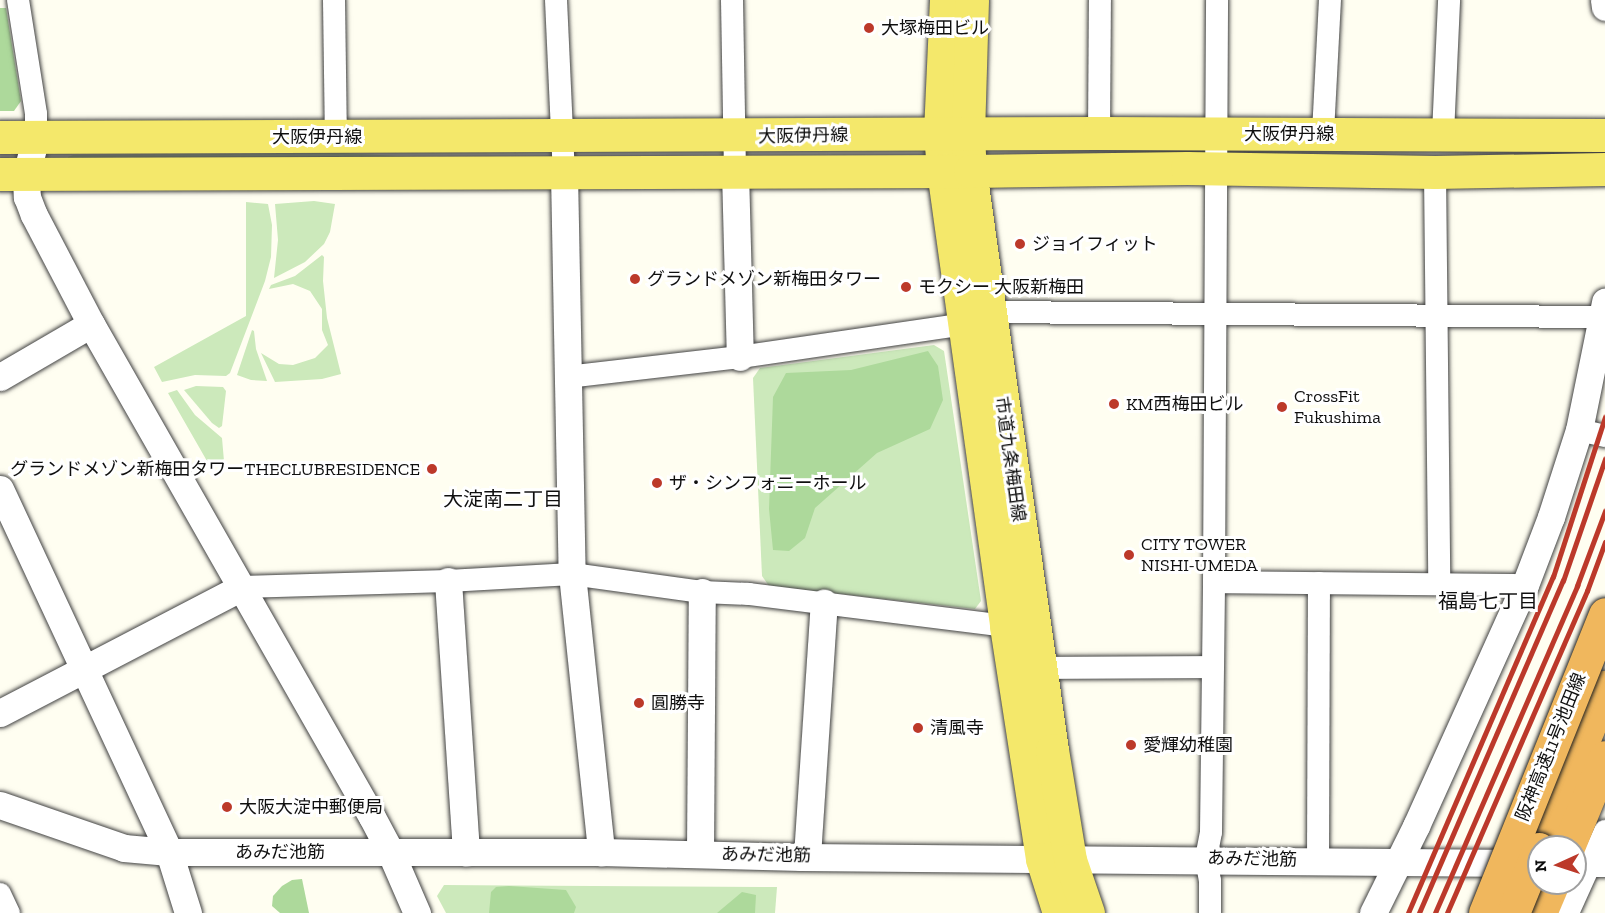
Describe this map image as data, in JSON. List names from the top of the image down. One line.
{"streets":{"highway":["阪神高速11号池田線"],"main road":["大阪伊丹線","市道九条梅田線"],"street":["あみだ池筋"]},"crossings":[["大阪伊丹線","市道九条梅田線"],["市道九条梅田線","あみだ池筋"]],"districts":["大淀南二丁目","福島七丁目"],"places":["大塚梅田ビル","ジョイフィット","グランドメゾン新梅田タワー","モクシー 大阪新梅田","KM西梅田ビル","CrossFit Fukushima","グランドメゾン新梅田タワーTHECLUBRESIDENCE","ザ・シンフォニーホール","CITY TOWER NISHI-UMEDA","圓勝寺","清風寺","愛輝幼稚園","大阪大淀中郵便局"],"north":"left"}
